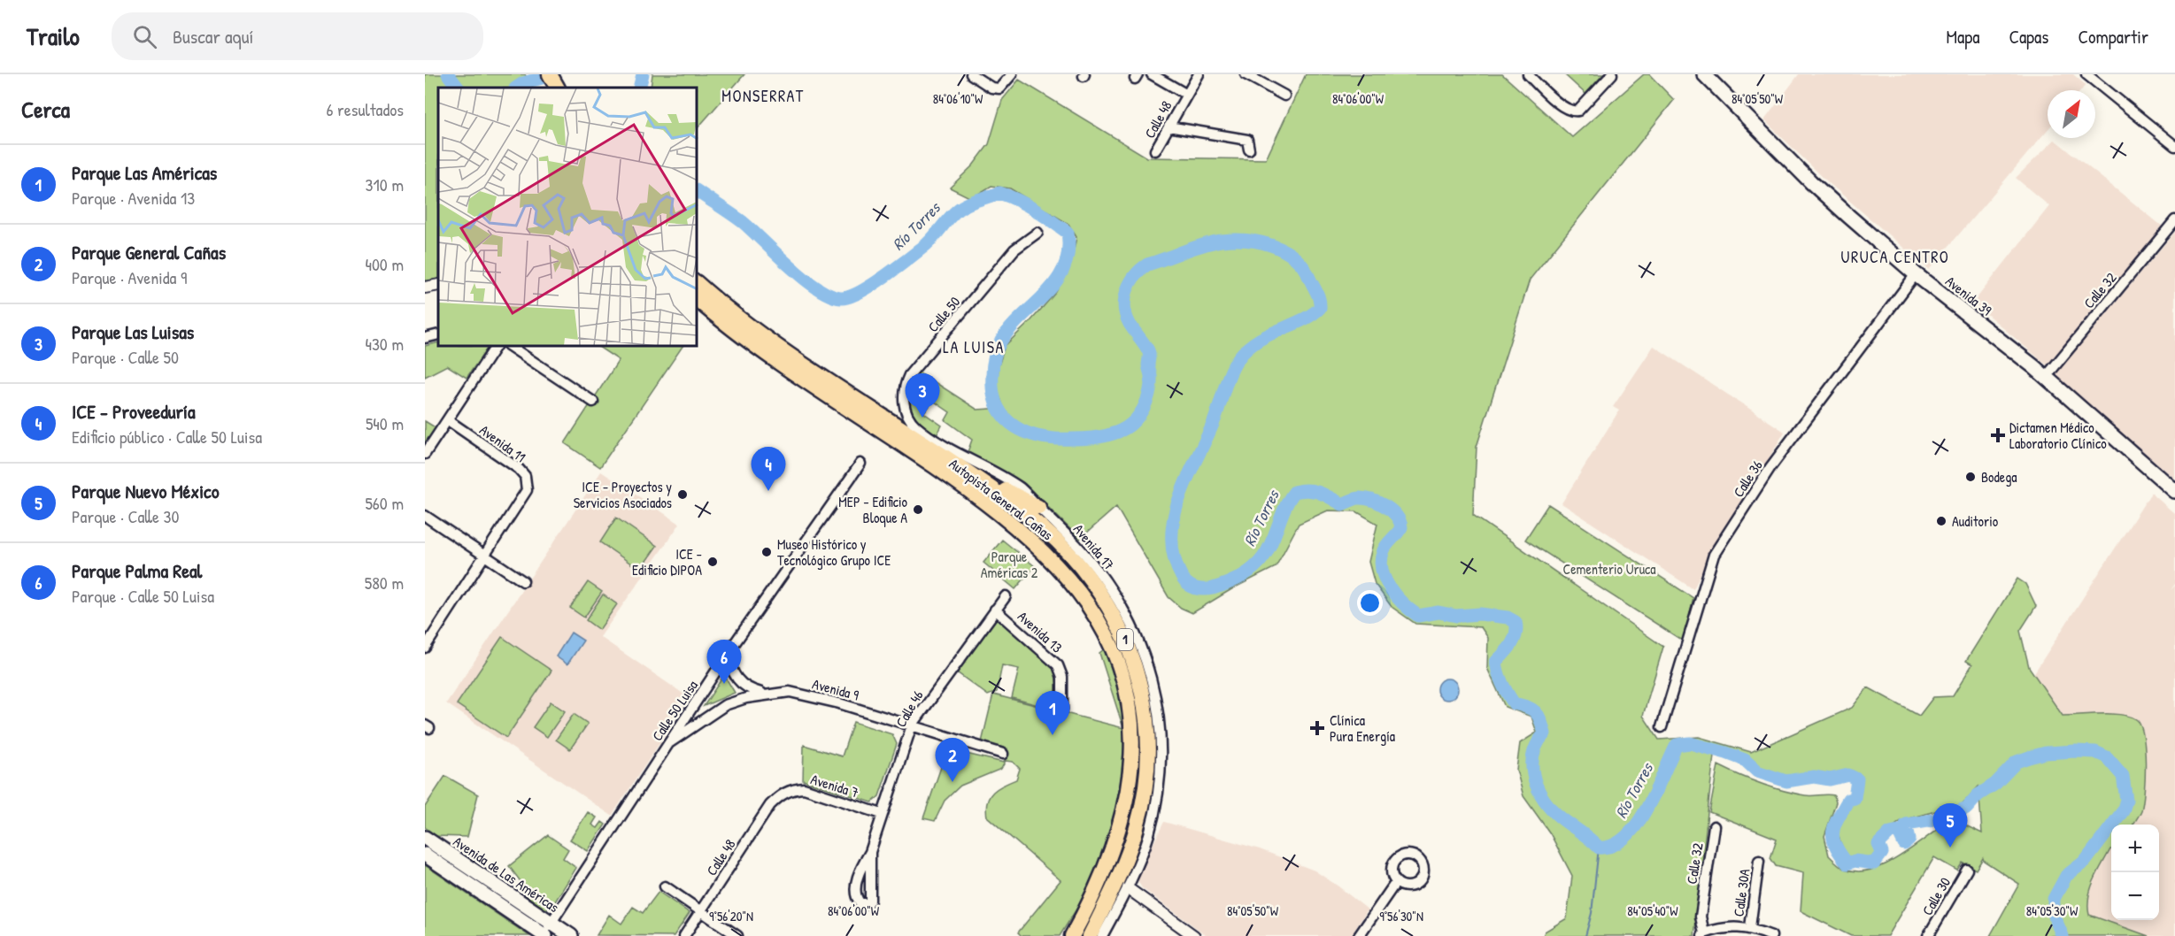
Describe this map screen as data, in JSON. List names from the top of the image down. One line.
{"streets":{"highway":["Autopista General Cañas","1"],"main road":["Avenida 39","Avenida de Las Américas"],"street":["Calle 48","Calle 32","Calle 50","Avenida 11","Calle 36","Avenida 17","Avenida 13","Avenida 9","Calle 46","Calle 50 Luisa","Avenida 7","Calle 30A","Calle 30"]},"crossings":[["Calle 48","Avenida 7"],["Calle 32","Avenida 39"],["Avenida 39","Calle 36"],["Calle 50","Avenida 17"],["Avenida 13","Calle 46"],["Avenida 9","Calle 46"],["Avenida 9","Calle 50 Luisa"],["Calle 46","Avenida 7"],["Calle 50 Luisa","Avenida de Las Américas"]],"districts":["MONSERRAT","URUCA CENTRO","LA LUISA"],"water":["Río Torres"],"parks":["Parque Américas 2","Cementerio Uruca"],"places":{"health":["Dictamen Médico Laboratorio Clínico","Clínica Pura Energía"],"other":["Bodega","ICE - Proyectos y Servicios Asociados","MEP - Edificio Bloque A","Auditorio","Museo Histórico y Tecnológico Grupo ICE","ICE - Edificio DIPOA"]},"north":"top right","page":{"header":"Trailo","search":"Buscar aquí","nav":["Mapa","Capas","Compartir"],"heading":["Cerca","6 resultados"],"list":[{"mark":"1","name":"Parque Las Américas","note":"Parque · Avenida 13","value":"310 m"},{"mark":"2","name":"Parque General Cañas","note":"Parque · Avenida 9","value":"400 m"},{"mark":"3","name":"Parque Las Luisas","note":"Parque · Calle 50","value":"430 m"},{"mark":"4","name":"ICE - Proveeduría","note":"Edificio público · Calle 50 Luisa","value":"540 m"},{"mark":"5","name":"Parque Nuevo México","note":"Parque · Calle 30","value":"560 m"},{"mark":"6","name":"Parque Palma Real","note":"Parque · Calle 50 Luisa","value":"580 m"}],"pins":["3","4","6","1","2","5"],"map_buttons":["+","−"]},"coordinates":["84°05'50\"W","84°06'10\"W","84°06'00\"W","84°05'40\"W","84°05'30\"W","9°56'20\"N","9°56'30\"N"]}
